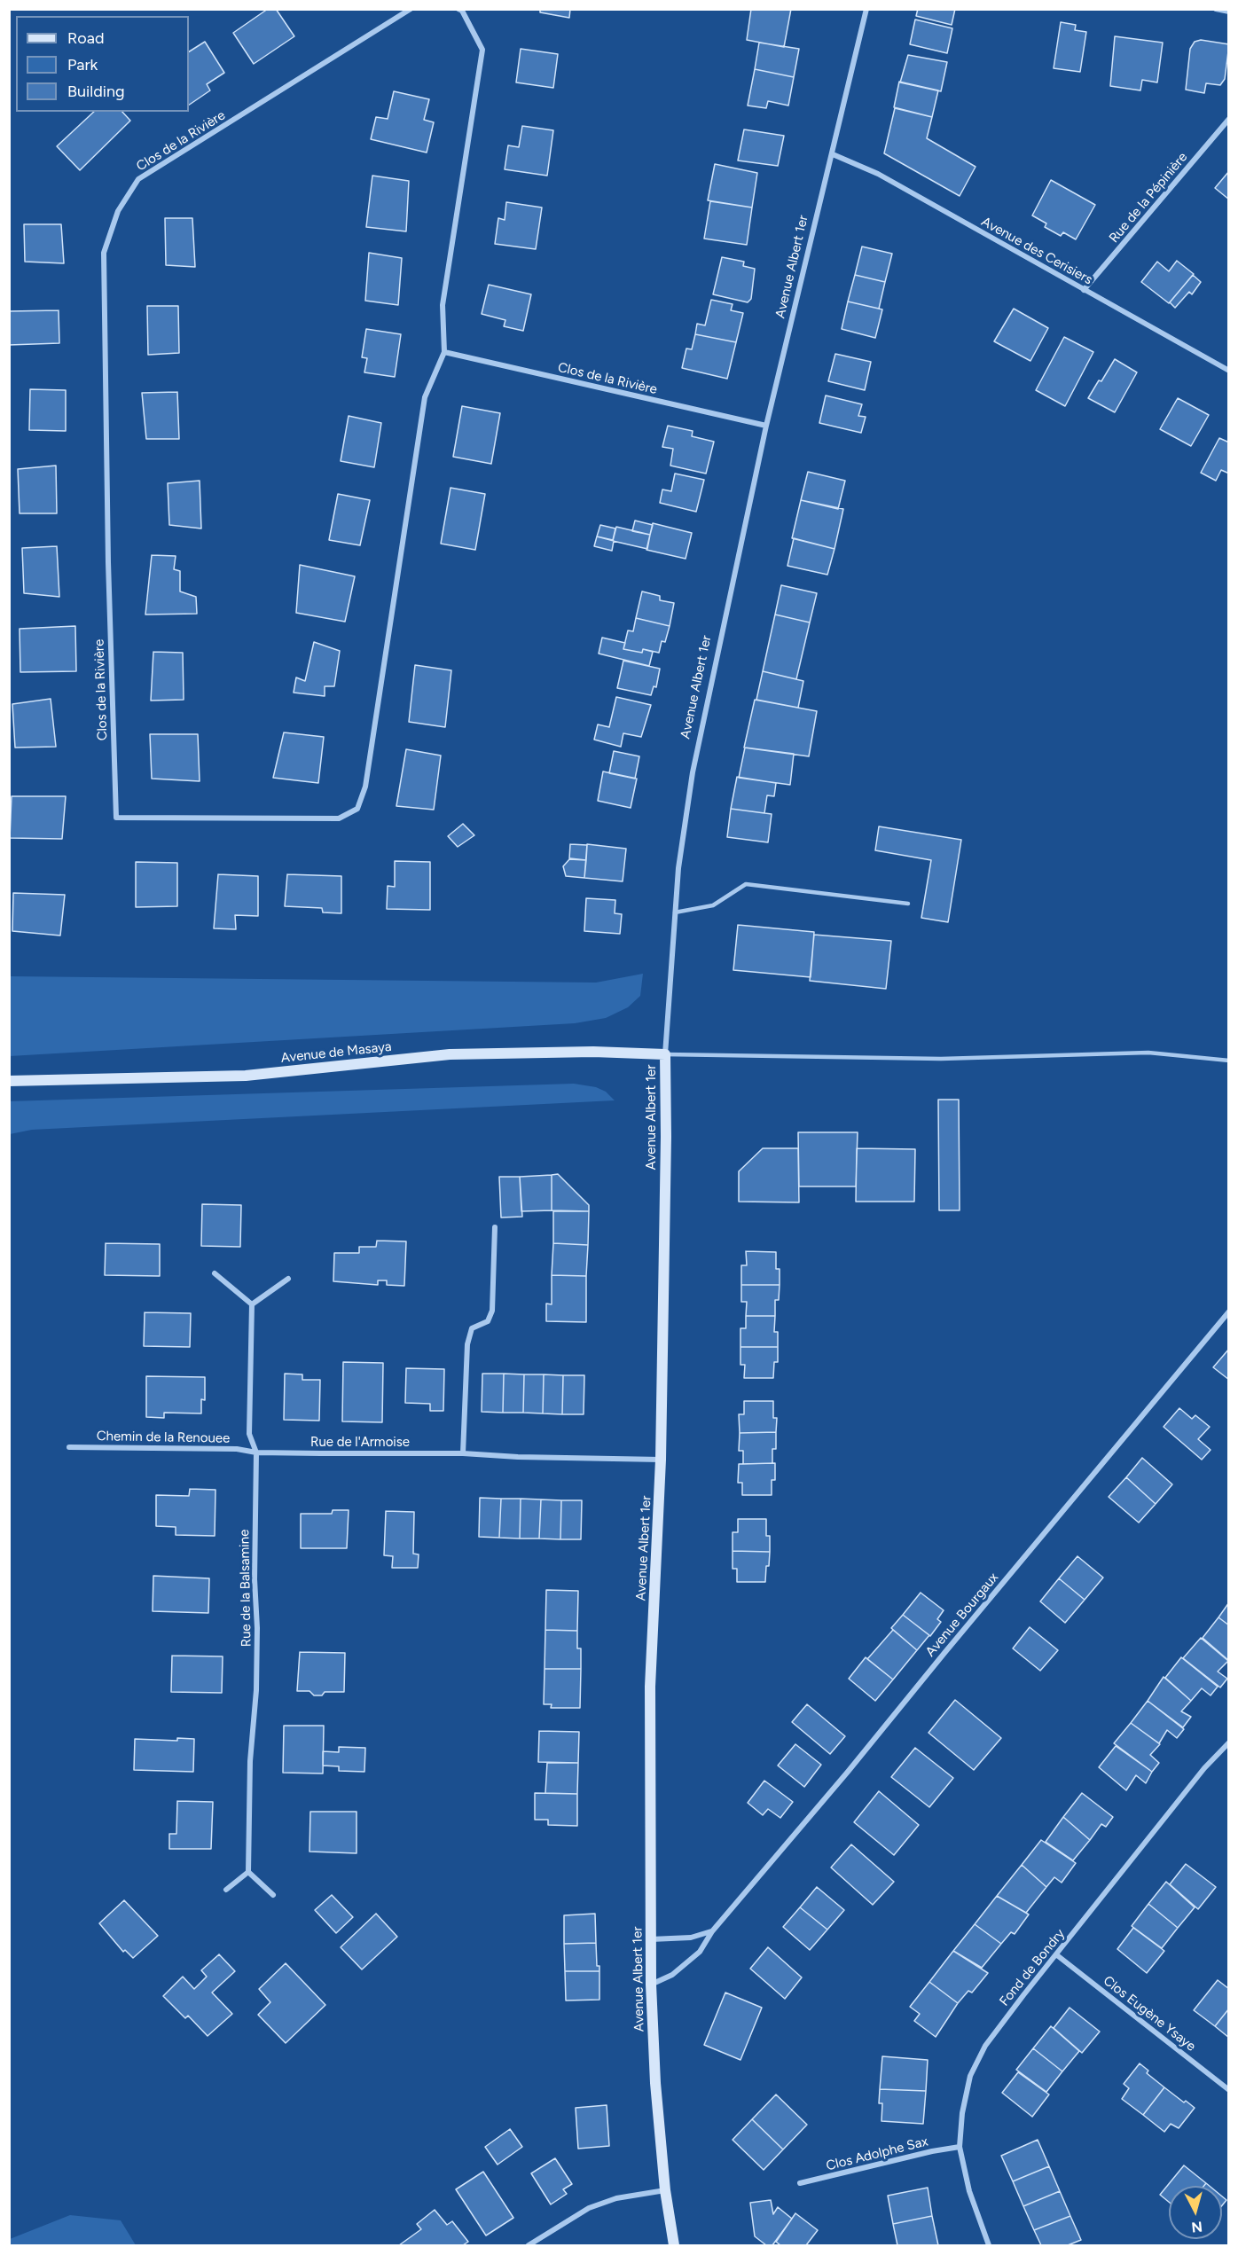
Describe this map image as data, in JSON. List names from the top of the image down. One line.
{"streets":{"main road":["Avenue Albert 1er","Avenue de Masaya"],"street":["Clos de la Rivière","Rue de la Pépinière","Avenue des Cerisiers","Chemin de la Renouee","Rue de l'Armoise","Rue de la Balsamine","Avenue Bourgaux","Fond de Bondry","Clos Eugène Ysaye","Clos Adolphe Sax"]},"crossings":[["Clos de la Rivière","Avenue Albert 1er"],["Rue de la Pépinière","Avenue des Cerisiers"],["Avenue des Cerisiers","Avenue Albert 1er"],["Avenue Albert 1er","Avenue de Masaya"],["Avenue Albert 1er","Rue de l'Armoise"],["Avenue Albert 1er","Avenue Bourgaux"],["Chemin de la Renouee","Rue de l'Armoise"],["Chemin de la Renouee","Rue de la Balsamine"],["Rue de l'Armoise","Rue de la Balsamine"],["Fond de Bondry","Clos Eugène Ysaye"],["Fond de Bondry","Clos Adolphe Sax"]],"legend":["Road","Park","Building"],"north":"bottom"}
